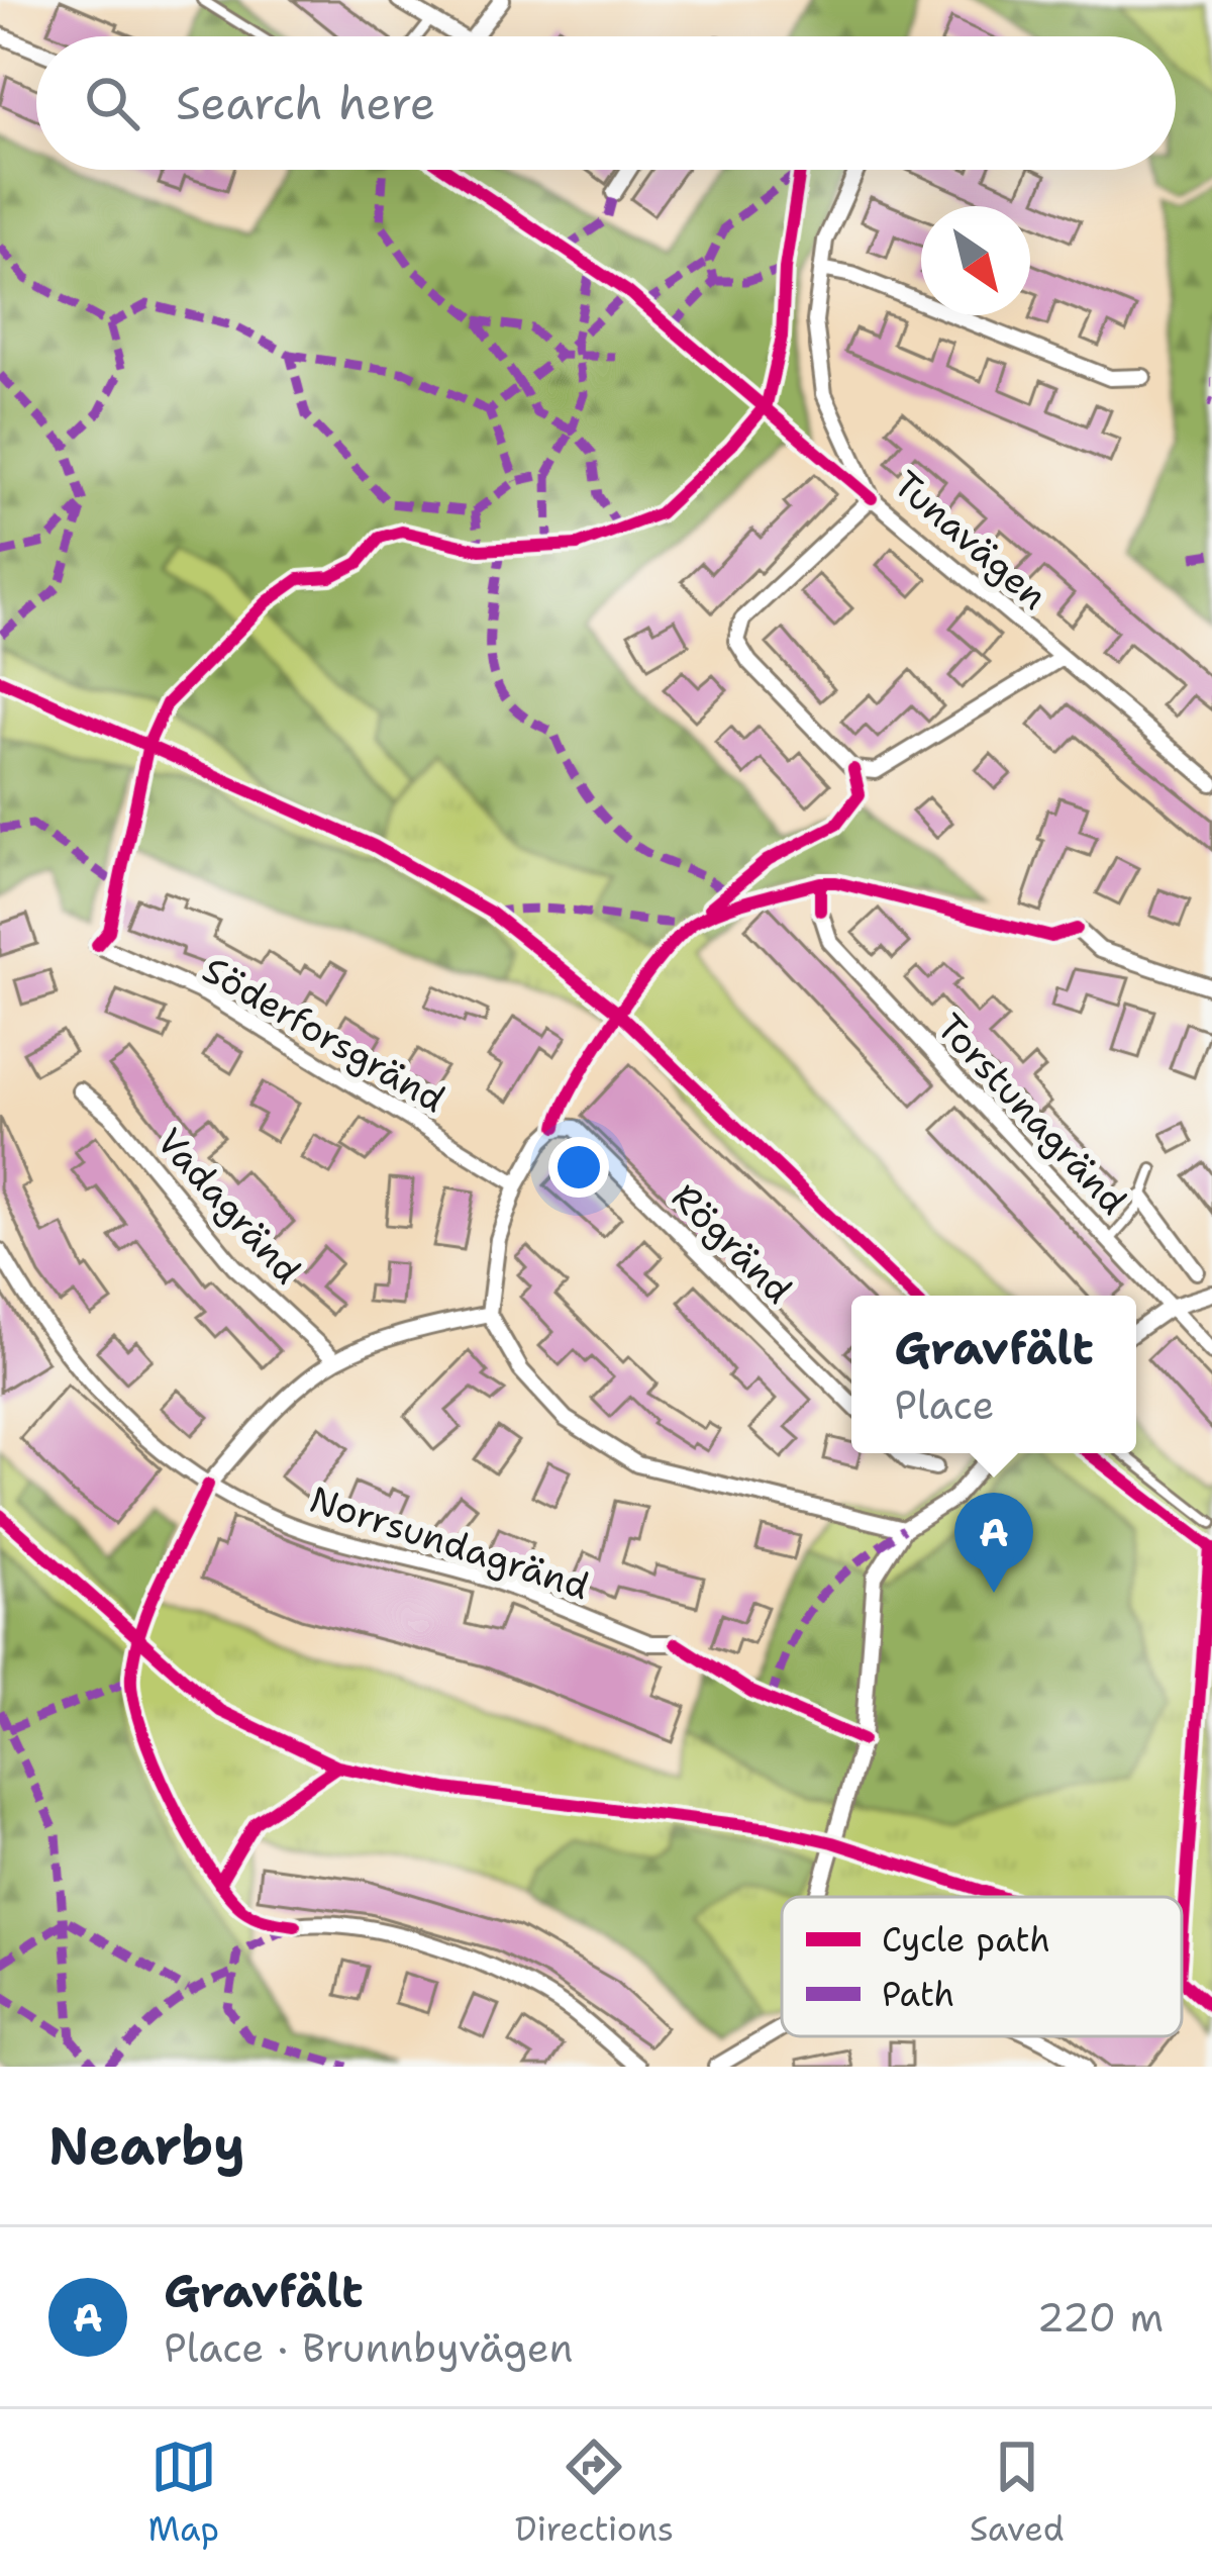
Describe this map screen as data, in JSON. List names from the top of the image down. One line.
{"streets":{"street":["Tunavägen","Söderforsgränd","Torstunagränd","Vadagränd","Rögränd","Norrsundagränd"]},"crossings":[["Söderforsgränd","Rögränd"]],"legend":["Cycle path","Path"],"north":"bottom right","page":{"search":"Search here","popup":["Gravfält","Place"],"pins":"A","heading":"Nearby","list":[{"mark":"A","name":"Gravfält","note":"Place · Brunnbyvägen","value":"220 m"}],"nav":["Map","Directions","Saved"]}}
